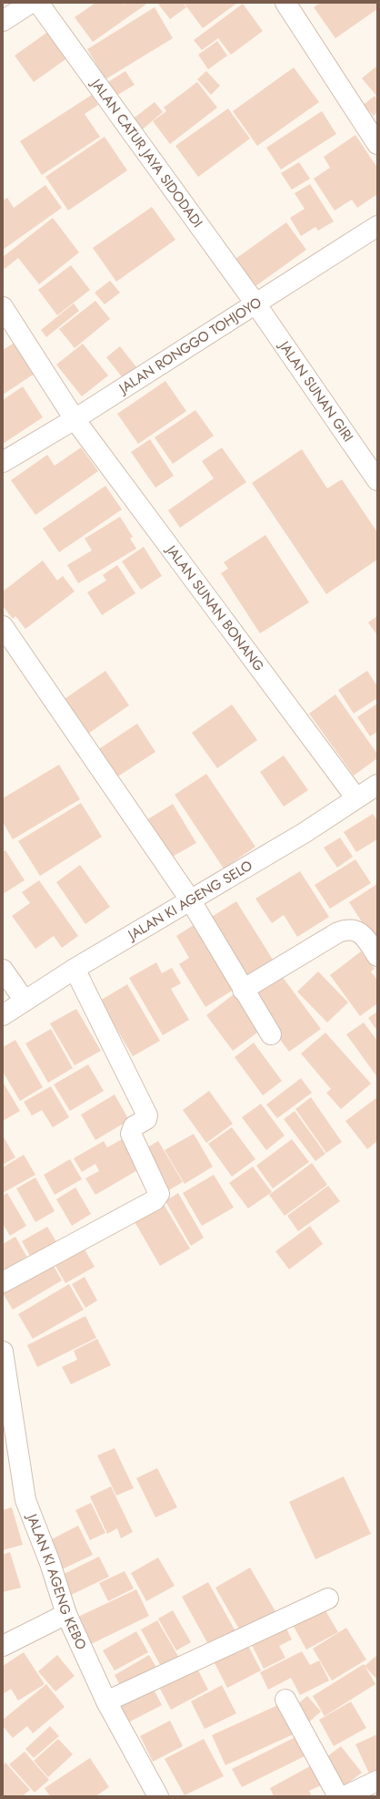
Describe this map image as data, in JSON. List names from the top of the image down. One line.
{"streets":{"street":["JALAN CATUR JAYA SIDODADI","JALAN RONGGO TOHJOYO","JALAN SUNAN GIRI","JALAN SUNAN BONANG","JALAN KI AGENG SELO","JALAN KI AGENG KEBO"]},"crossings":[["JALAN CATUR JAYA SIDODADI","JALAN RONGGO TOHJOYO"],["JALAN CATUR JAYA SIDODADI","JALAN SUNAN GIRI"],["JALAN RONGGO TOHJOYO","JALAN SUNAN GIRI"],["JALAN RONGGO TOHJOYO","JALAN SUNAN BONANG"],["JALAN SUNAN BONANG","JALAN KI AGENG SELO"]]}
